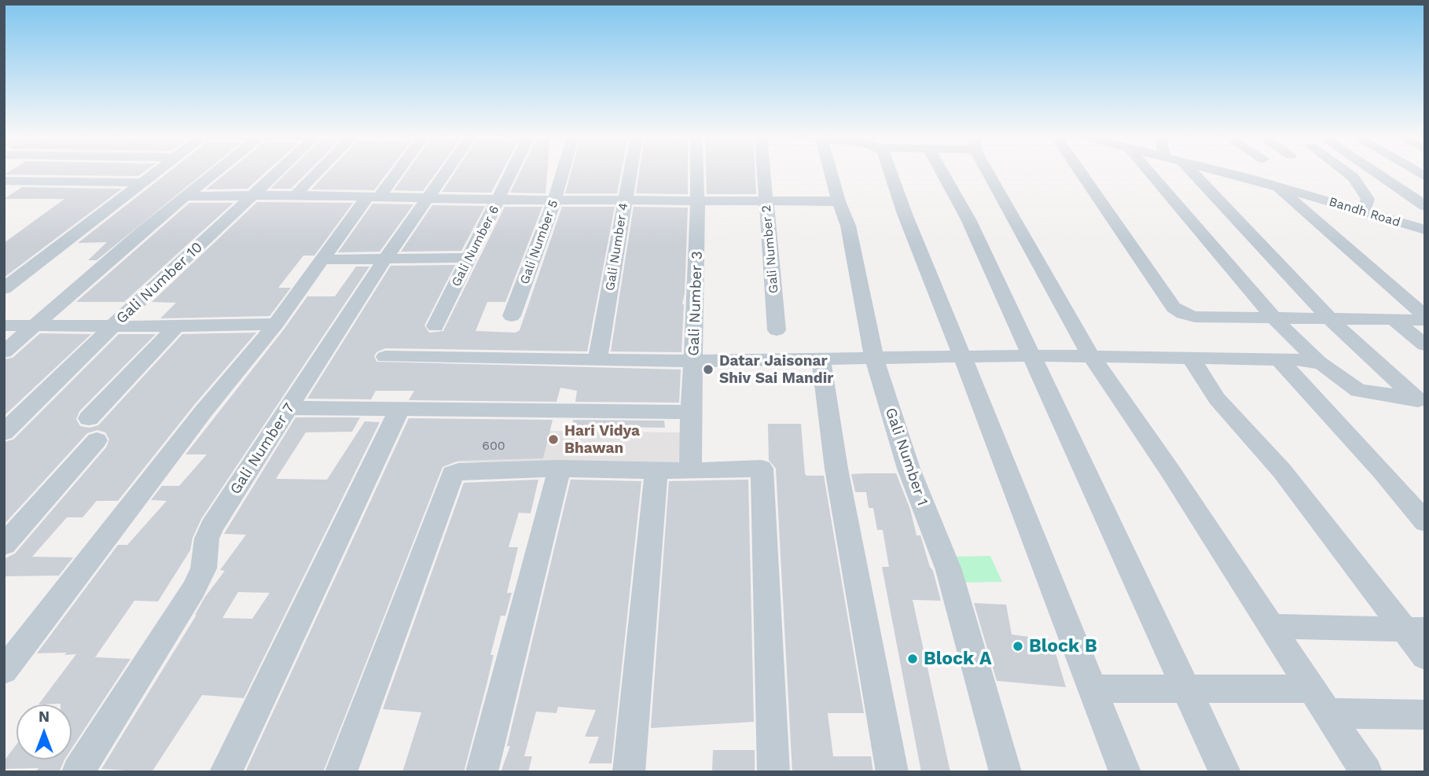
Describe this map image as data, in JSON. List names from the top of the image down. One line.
{"streets":{"street":["Bandh Road","Gali Number 5","Gali Number 6","Gali Number 4","Gali Number 2","Gali Number 10","Gali Number 3","Gali Number 7","Gali Number 1"]},"places":["Datar Jaisonar Shiv Sai Mandir","Hari Vidya Bhawan","Block B","Block A"],"house_numbers":["600"],"north":"top"}
